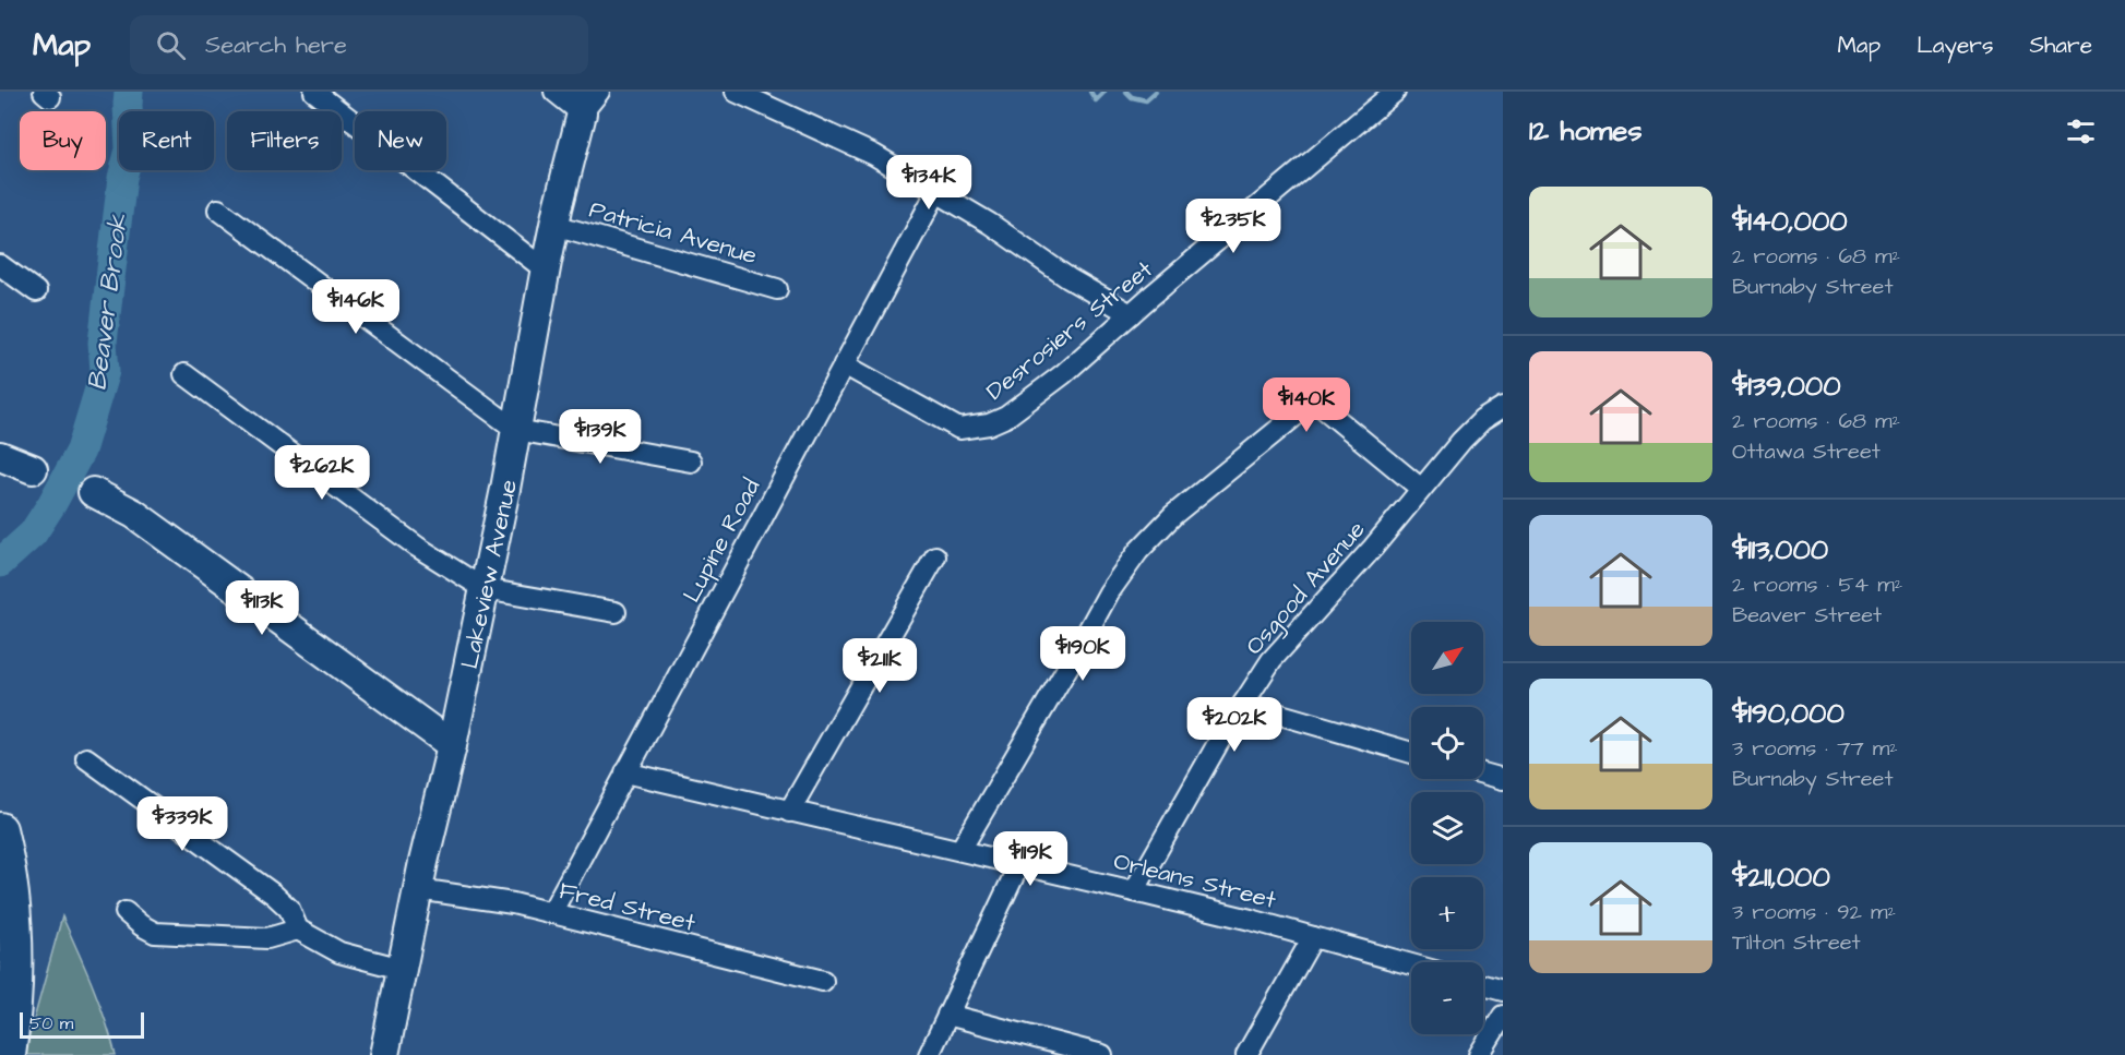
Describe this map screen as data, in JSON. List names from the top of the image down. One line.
{"streets":{"main road":["Lakeview Avenue"],"street":["Patricia Avenue","Desrosiers Street","Lupine Road","Osgood Avenue","Orleans Street","Fred Street"]},"crossings":[["Patricia Avenue","Lakeview Avenue"],["Desrosiers Street","Lupine Road"],["Lupine Road","Orleans Street"],["Lupine Road","Fred Street"],["Lakeview Avenue","Fred Street"],["Osgood Avenue","Orleans Street"]],"water":["Beaver Brook"],"scale_bar":"50 m","north":"top right","page":{"header":"Map","search":"Search here","nav":["Map","Layers","Share"],"heading":"12 homes","chip":["Buy","Rent","Filters","New"],"price":["$134K","$235K","$146K","$140K","$139K","$262K","$113K","$190K","$211K","$202K","$339K","$119K"],"list":[{"name":"$140,000","note":"2 rooms · 68 m² · Burnaby Street"},{"name":"$139,000","note":"2 rooms · 68 m² · Ottawa Street"},{"name":"$113,000","note":"2 rooms · 54 m² · Beaver Street"},{"name":"$190,000","note":"3 rooms · 77 m² · Burnaby Street"},{"name":"$211,000","note":"3 rooms · 92 m² · Tilton Street"}],"map_buttons":["+","−"],"scale":"50 m"}}
